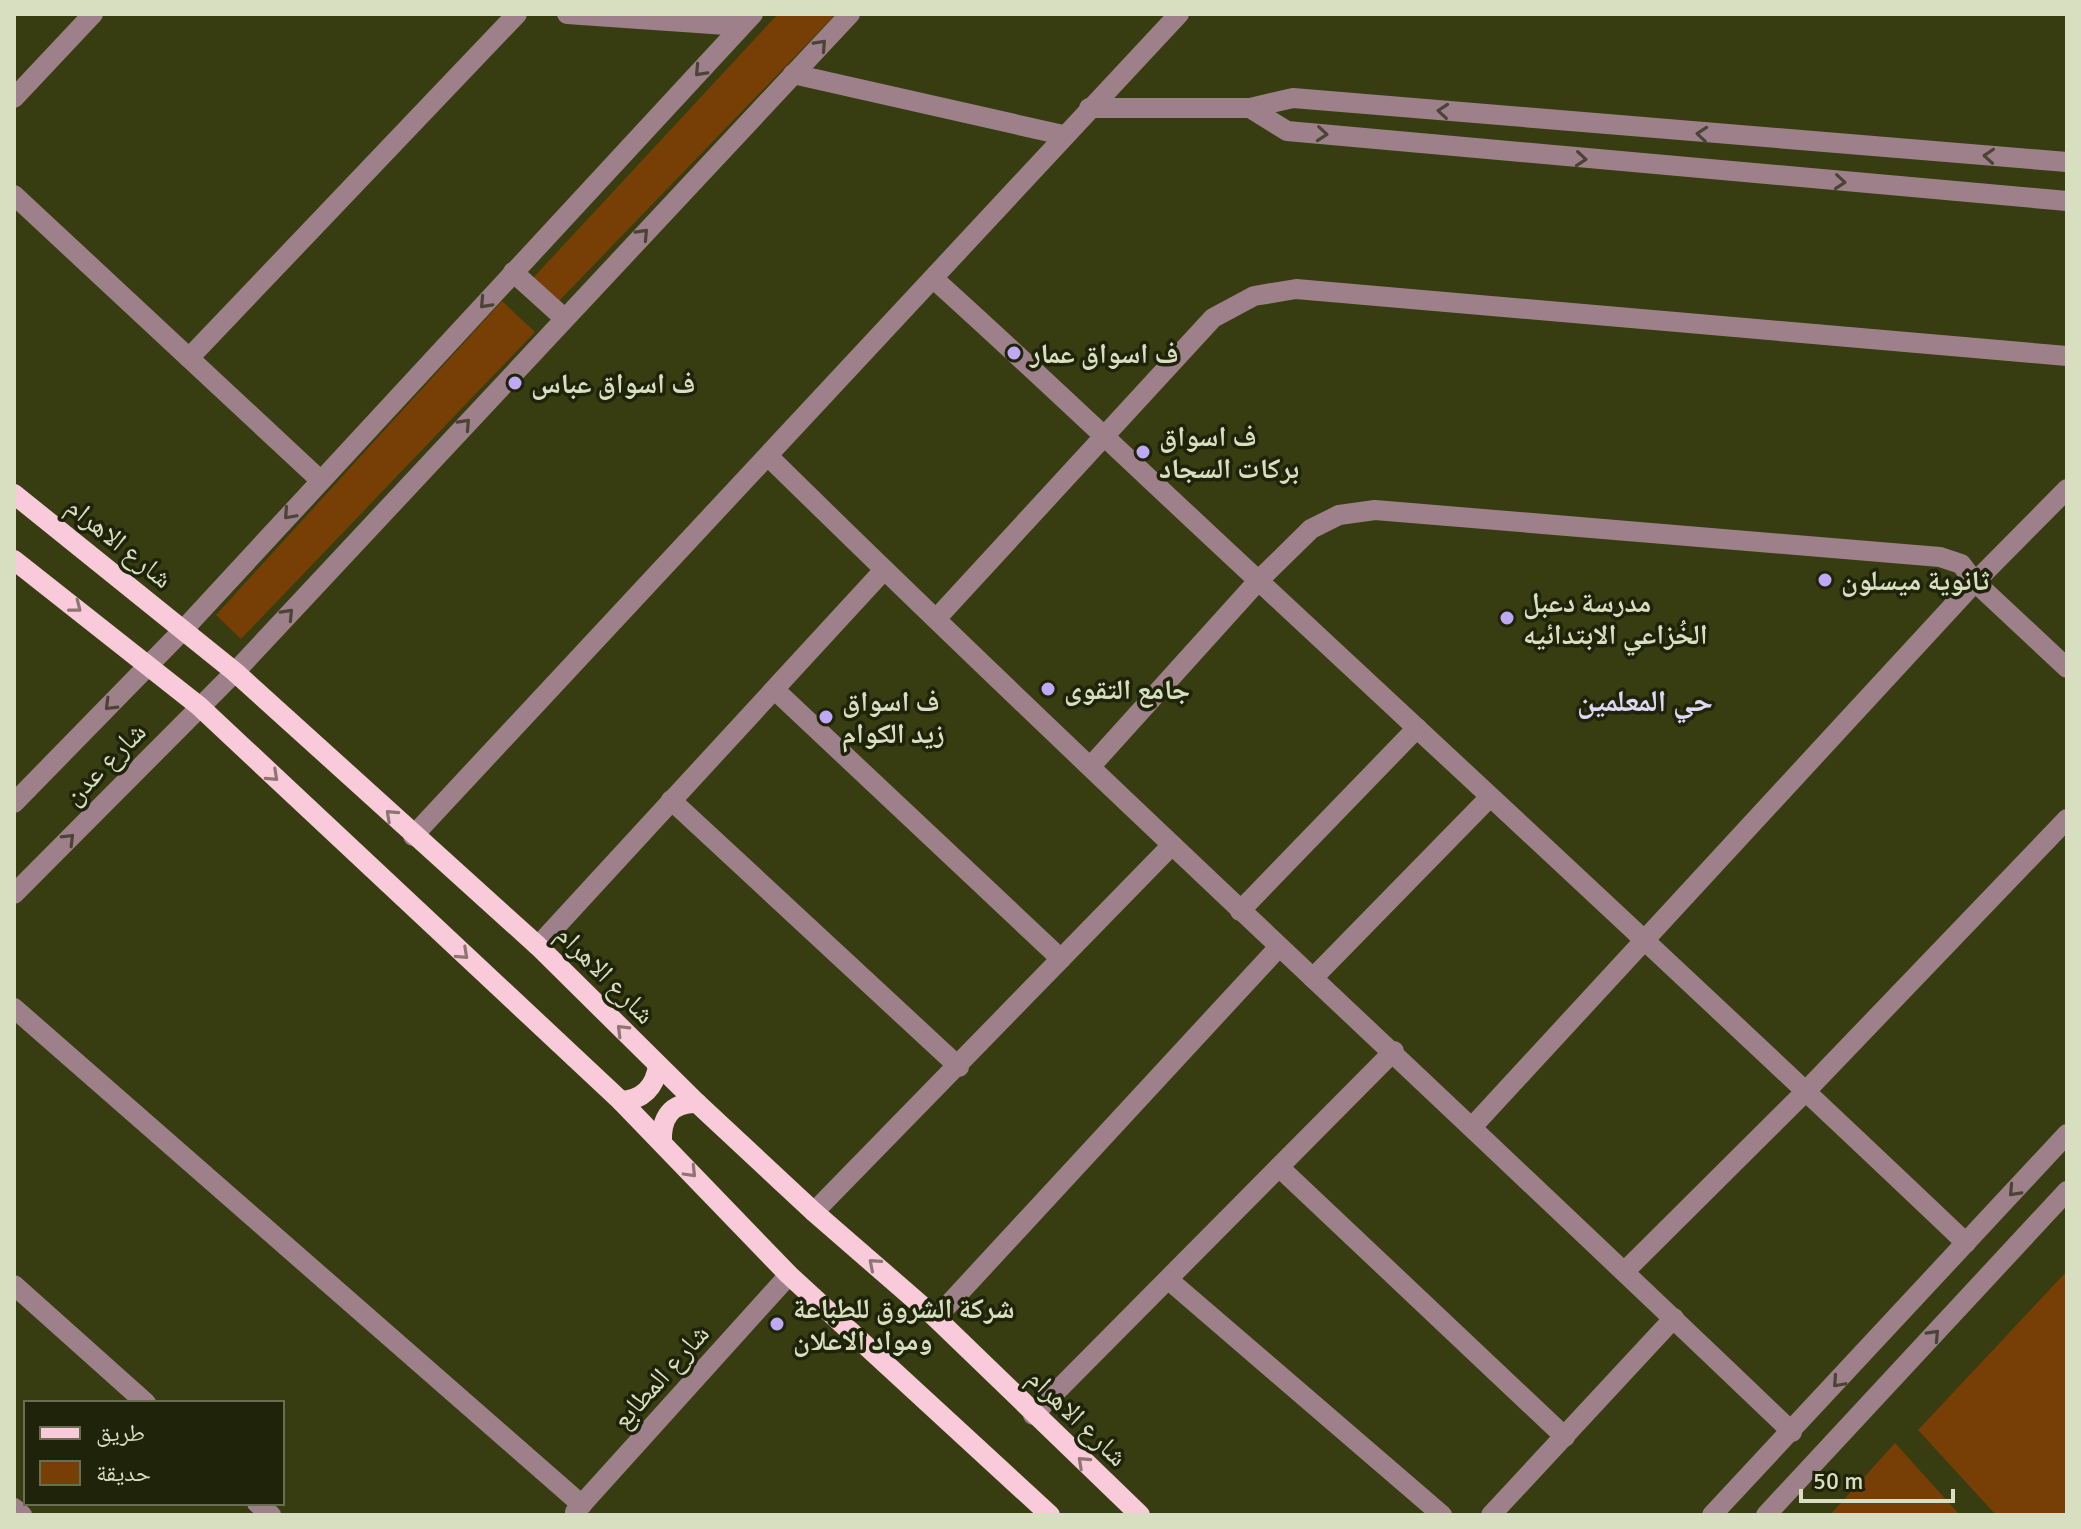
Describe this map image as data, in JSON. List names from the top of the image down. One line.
{"streets":{"main road":["شارع الاهرام"],"street":["شارع عدن","شارع المطابع"]},"crossings":[["شارع الاهرام","شارع عدن"]],"districts":["حي المعلمین"],"places":["ف اسواق عمار","ف اسواق عباس","ف اسواق بركات السجاد","ثانوية ميسلون","مدرسة دعبل الخُزاعي الابتدائيه","جامع التقوى","ف اسواق زيد الكوام","شركة الشروق للطباعة ومواد الاعلان"],"legend":["طريق","حديقة"],"scale_bar":"50 m"}
